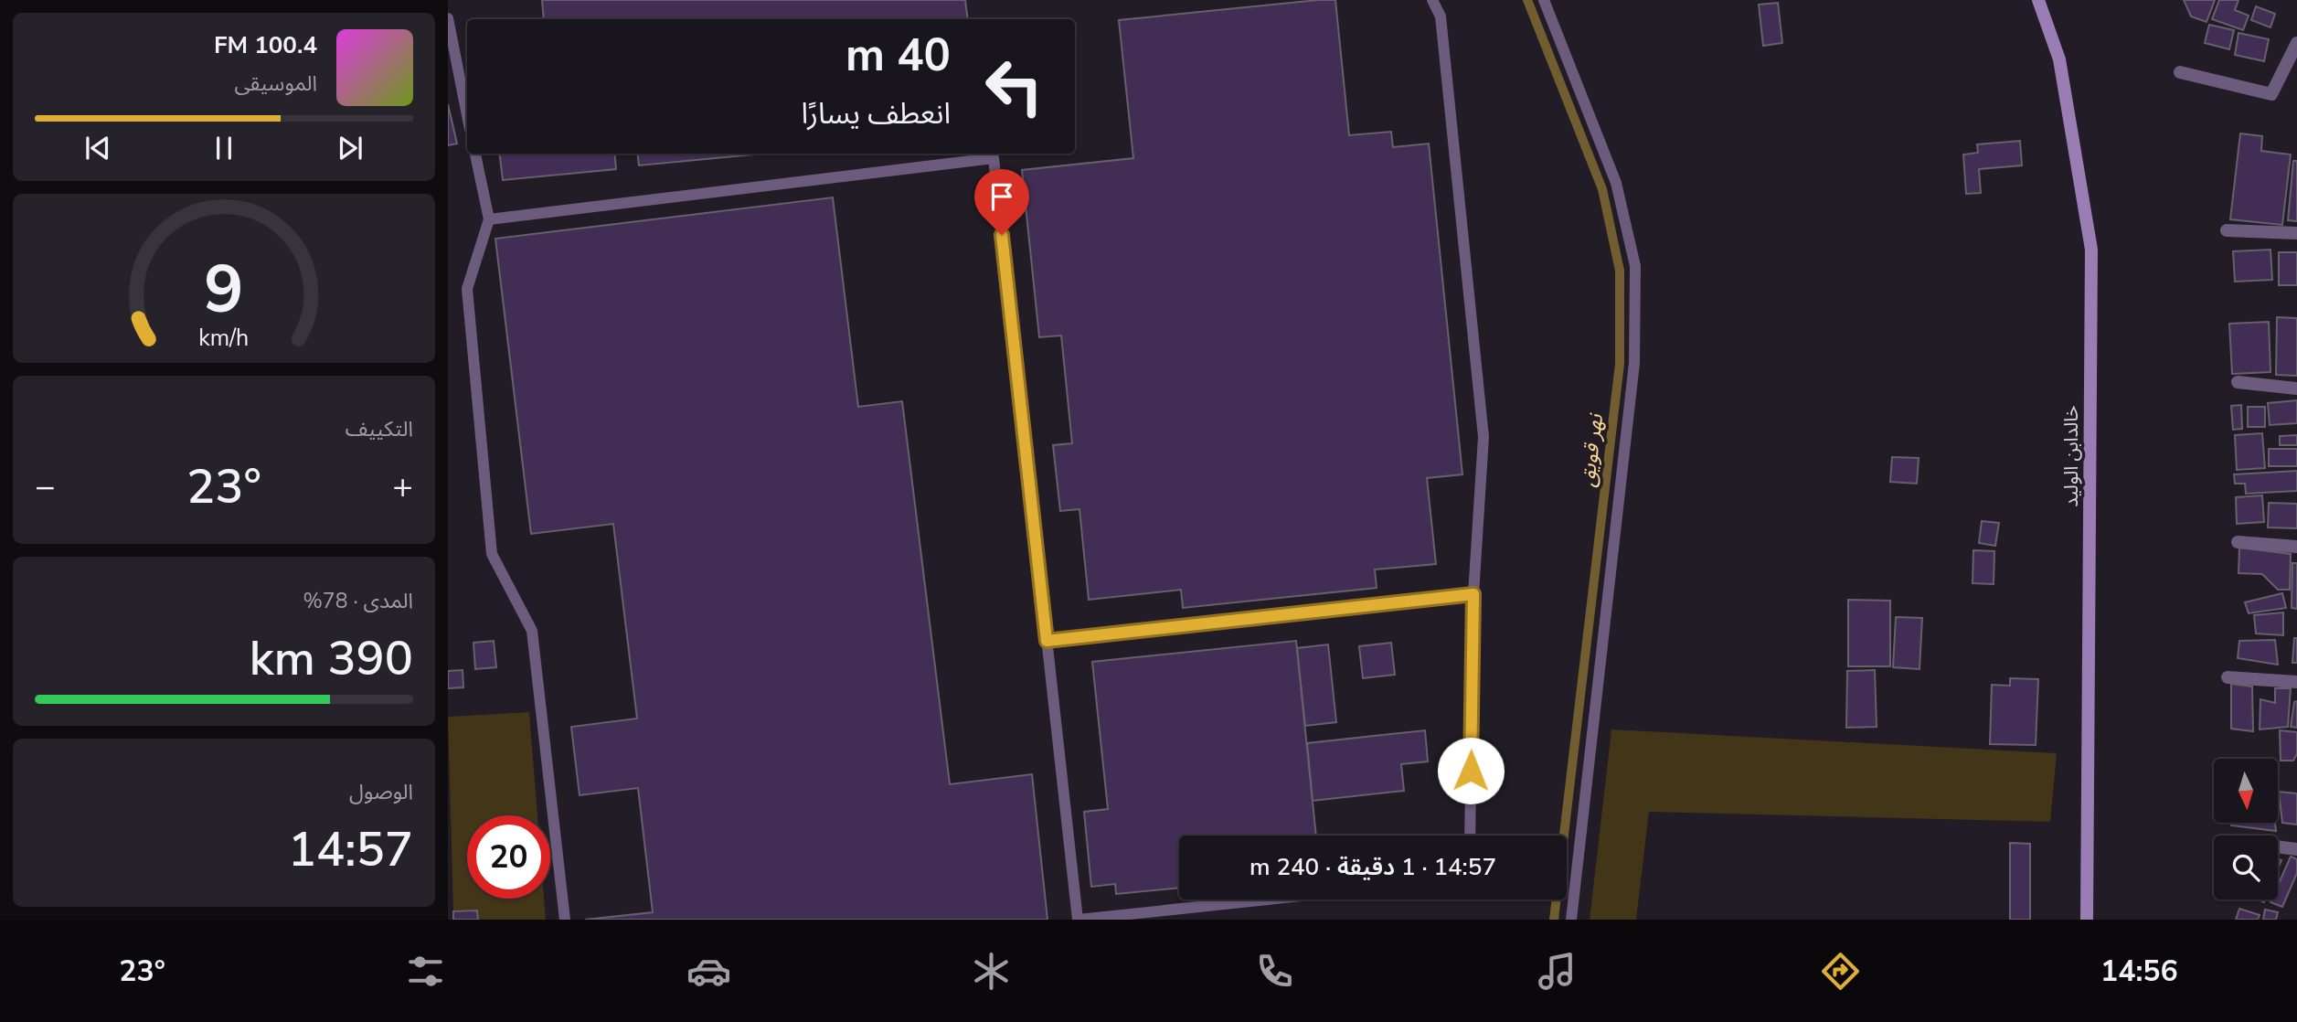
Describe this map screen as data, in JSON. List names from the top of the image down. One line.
{"streets":{"main road":["خالدابن الوليد"]},"water":["نهر قويق"],"north":"bottom","page":{"turn":["40 m","انعطف يسارًا"],"song":["100.4 FM","الموسيقى"],"tile":["التكييف",["المدى · 78%","390 km"],["الوصول","14:57"]],"heat":["−","23°","+"],"limit":"20","trip":"14:57 · 1 دقيقة · 240 m","tabs":["14:56","23°"],"gauge":["9","km/h"]}}
